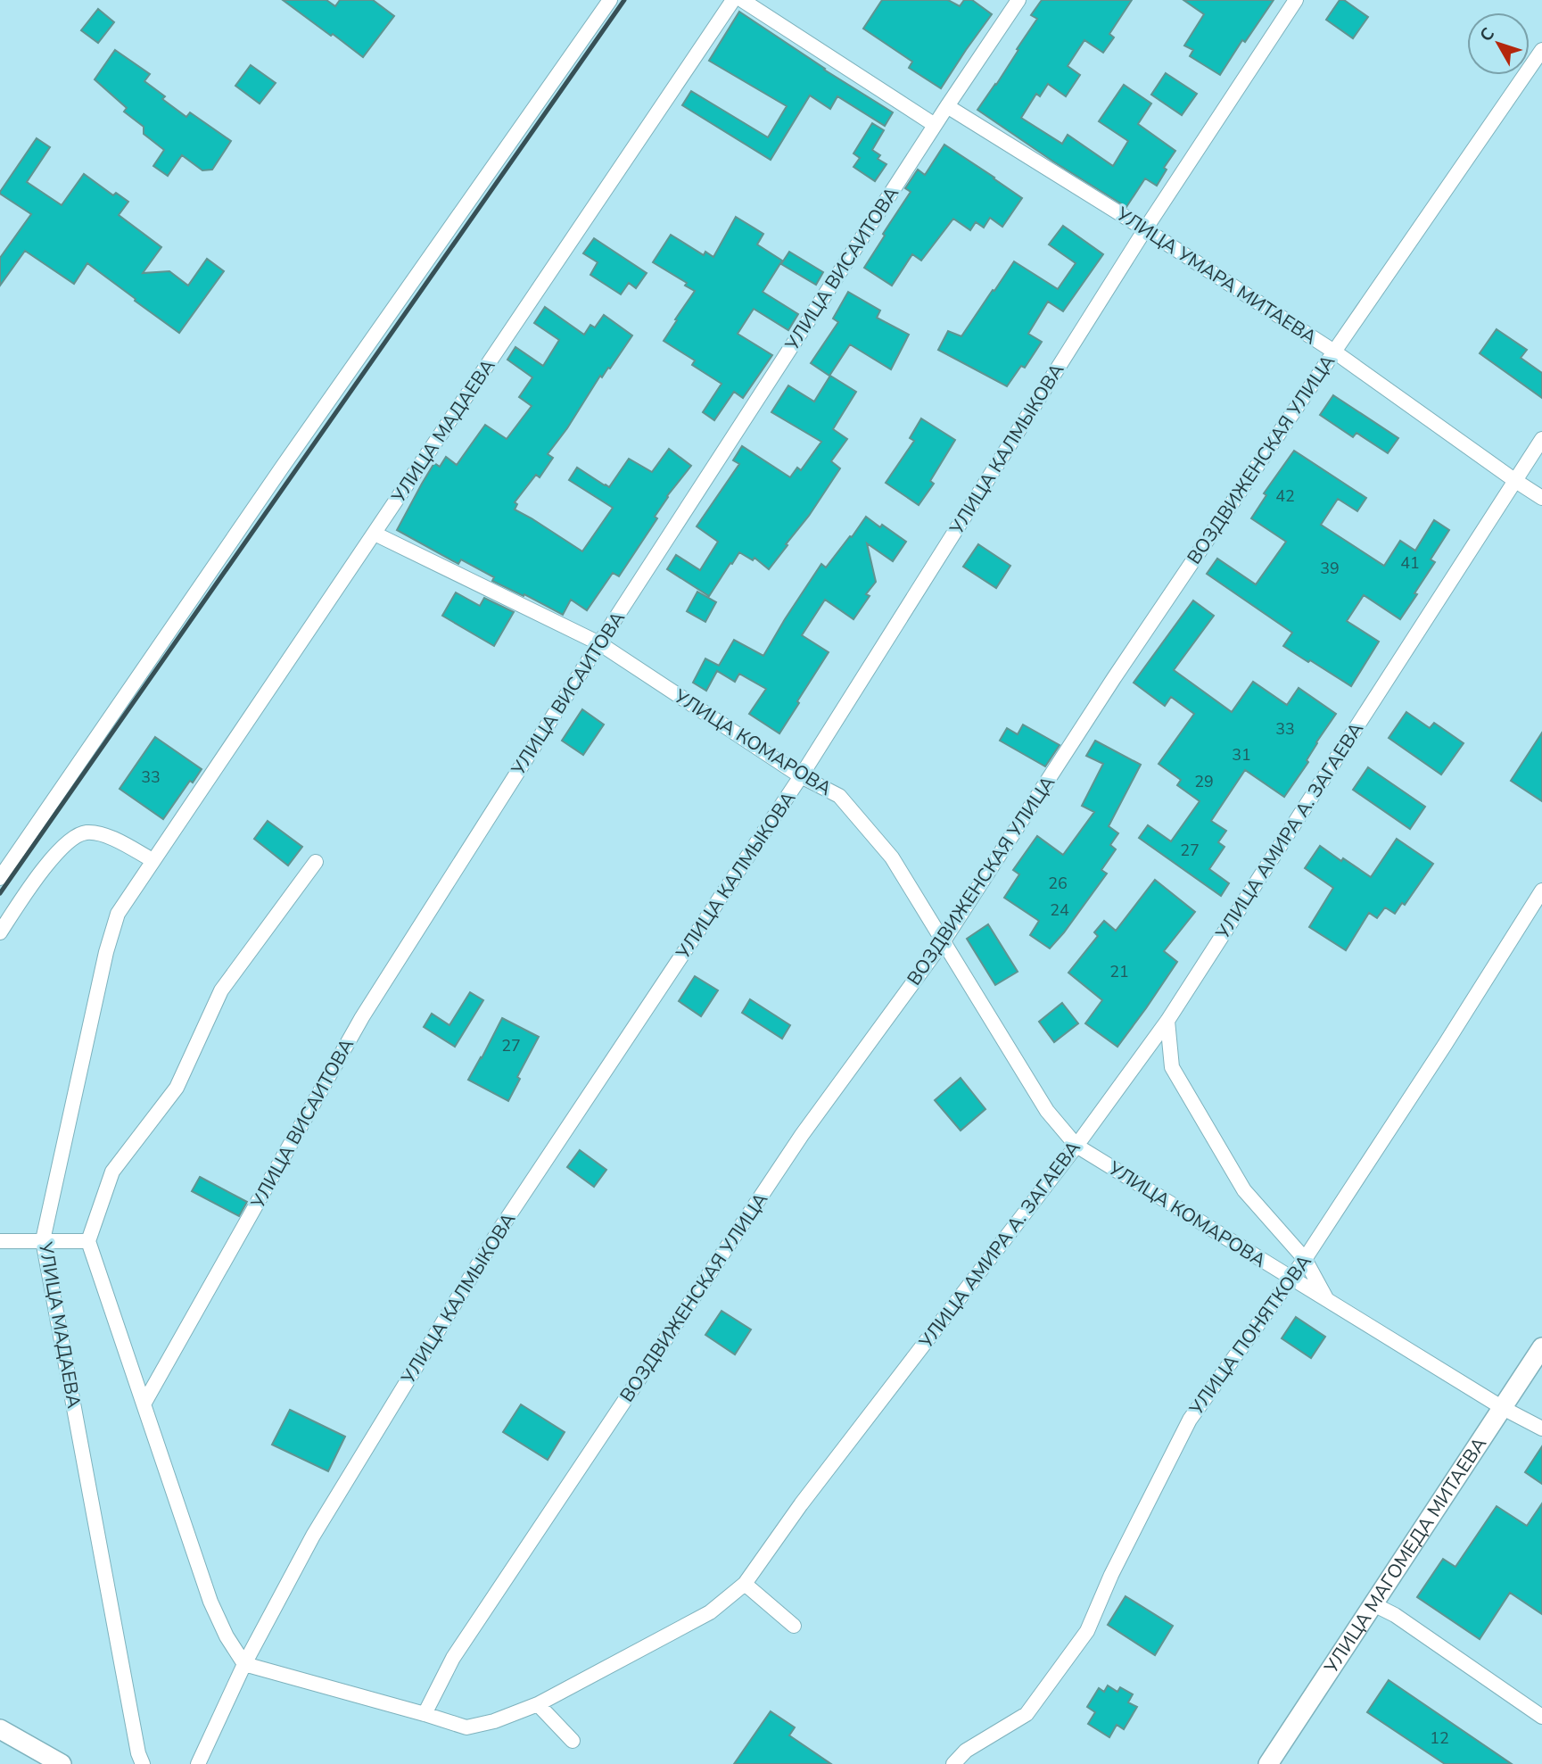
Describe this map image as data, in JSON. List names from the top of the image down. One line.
{"streets":{"street":["УЛИЦА ВИСАИТОВА","УЛИЦА УМАРА МИТАЕВА","УЛИЦА МАДАЕВА","УЛИЦА КАЛМЫКОВА","ВОЗДВИЖЕНСКАЯ УЛИЦА","УЛИЦА КОМАРОВА","УЛИЦА АМИРА А. ЗАГАЕВА","УЛИЦА ПОНЯТКОВА","УЛИЦА МАГОМЕДА МИТАЕВА"]},"crossings":[["УЛИЦА ВИСАИТОВА","УЛИЦА УМАРА МИТАЕВА"],["УЛИЦА ВИСАИТОВА","УЛИЦА КОМАРОВА"],["УЛИЦА УМАРА МИТАЕВА","УЛИЦА КАЛМЫКОВА"],["УЛИЦА УМАРА МИТАЕВА","ВОЗДВИЖЕНСКАЯ УЛИЦА"],["УЛИЦА УМАРА МИТАЕВА","УЛИЦА АМИРА А. ЗАГАЕВА"],["УЛИЦА МАДАЕВА","УЛИЦА КОМАРОВА"],["УЛИЦА КАЛМЫКОВА","УЛИЦА КОМАРОВА"],["УЛИЦА КАЛМЫКОВА","УЛИЦА АМИРА А. ЗАГАЕВА"],["ВОЗДВИЖЕНСКАЯ УЛИЦА","УЛИЦА КОМАРОВА"],["ВОЗДВИЖЕНСКАЯ УЛИЦА","УЛИЦА АМИРА А. ЗАГАЕВА"],["УЛИЦА КОМАРОВА","УЛИЦА АМИРА А. ЗАГАЕВА"],["УЛИЦА КОМАРОВА","УЛИЦА ПОНЯТКОВА"],["УЛИЦА КОМАРОВА","УЛИЦА МАГОМЕДА МИТАЕВА"]],"house_numbers":["42","41","39","33","31","33","29","27","26","24","21","27","12"],"north":"top left"}
